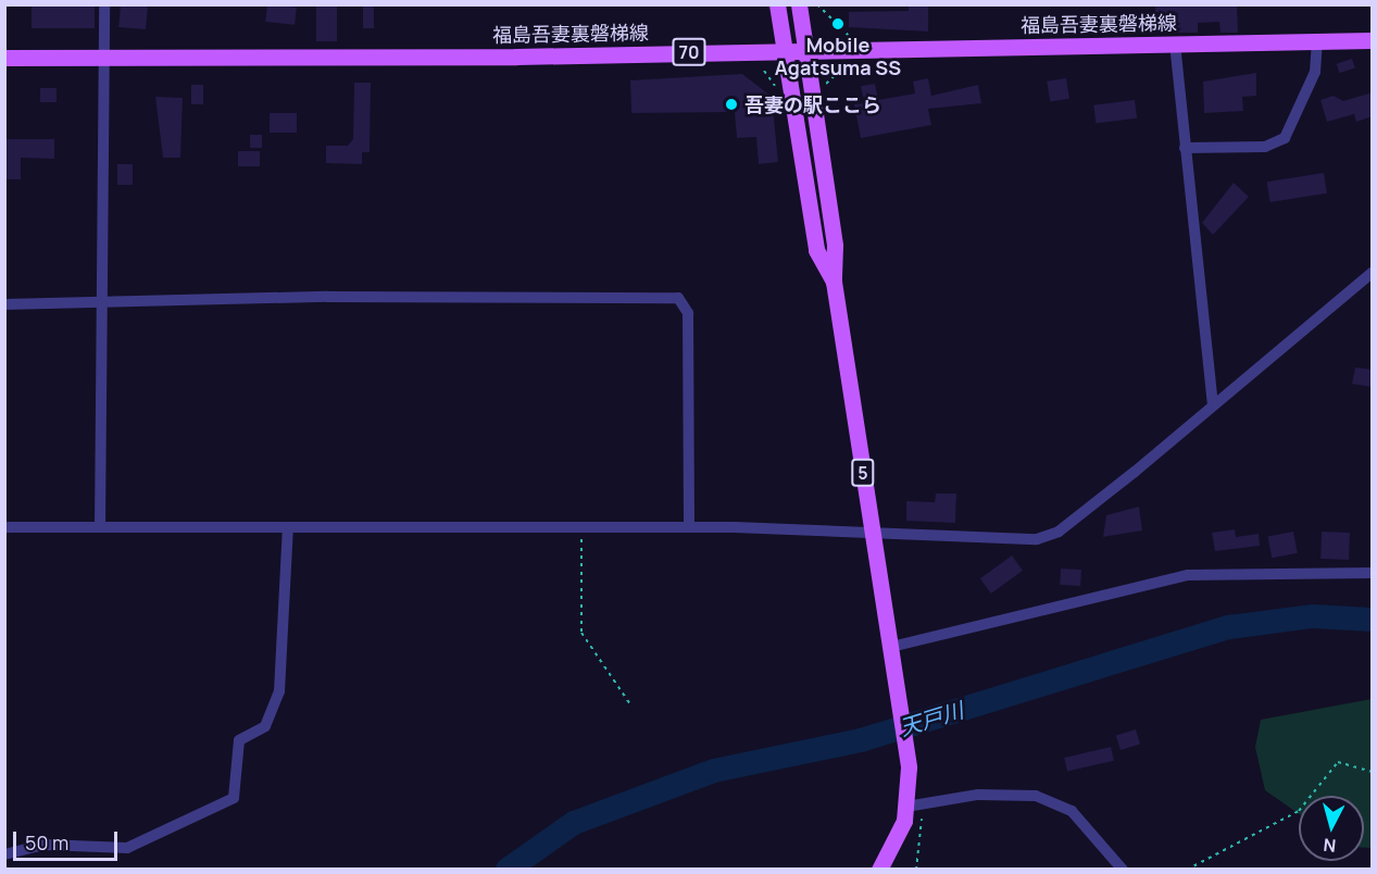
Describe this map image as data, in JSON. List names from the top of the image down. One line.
{"streets":{"main road":["福島吾妻裏磐梯線","70","5"]},"crossings":[["福島吾妻裏磐梯線","5"]],"water":["天戸川"],"places":["Mobile Agatsuma SS","吾妻の駅ここら"],"scale_bar":"50 m","north":"bottom"}
